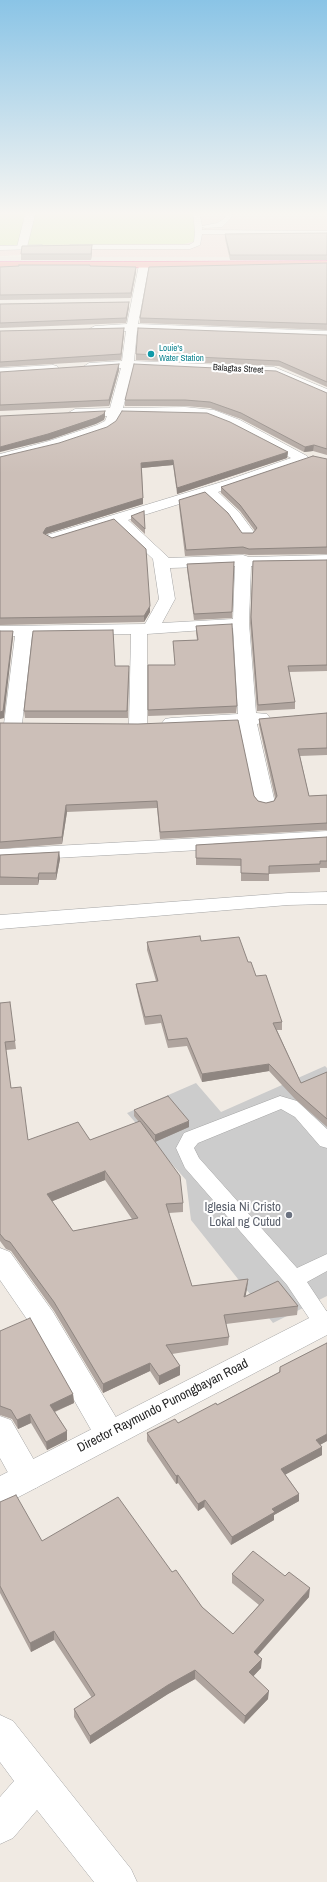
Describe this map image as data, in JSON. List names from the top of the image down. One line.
{"streets":{"street":["Balagtas Street","Director Raymundo Punongbayan Road"]},"places":["Louie's Water Station","Iglesia Ni Cristo Lokal ng Cutud"]}
